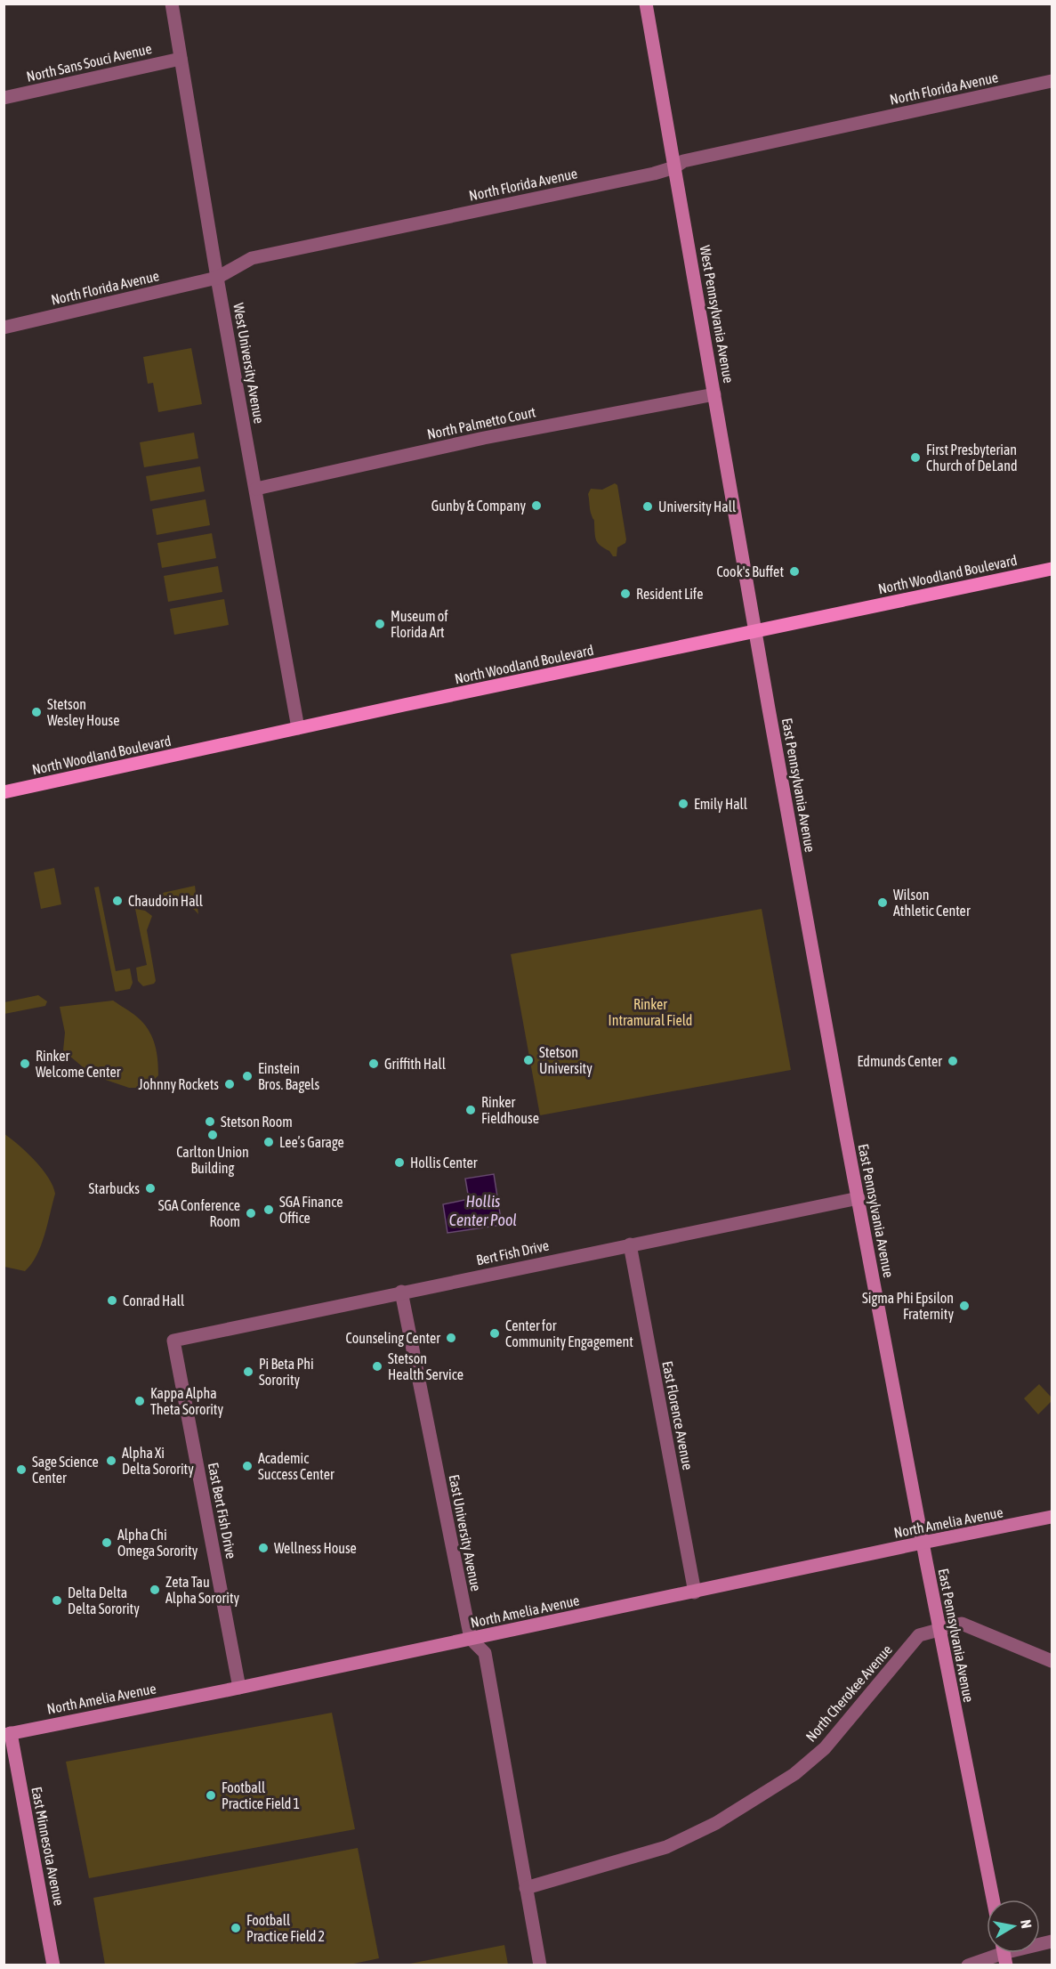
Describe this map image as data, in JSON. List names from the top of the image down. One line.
{"streets":{"main road":["North Woodland Boulevard"],"street":["North Sans Souci Avenue","North Florida Avenue","West Pennsylvania Avenue","West University Avenue","North Palmetto Court","East Pennsylvania Avenue","Bert Fish Drive","East Florence Avenue","East Bert Fish Drive","North Amelia Avenue","East University Avenue","North Cherokee Avenue","East Minnesota Avenue"]},"crossings":[["North Sans Souci Avenue","West University Avenue"],["North Florida Avenue","West Pennsylvania Avenue"],["North Florida Avenue","West University Avenue"],["West Pennsylvania Avenue","North Palmetto Court"],["West Pennsylvania Avenue","North Woodland Boulevard"],["West Pennsylvania Avenue","East Pennsylvania Avenue"],["West University Avenue","North Palmetto Court"],["West University Avenue","North Woodland Boulevard"],["North Woodland Boulevard","East Pennsylvania Avenue"],["East Pennsylvania Avenue","Bert Fish Drive"],["East Pennsylvania Avenue","North Amelia Avenue"],["East Pennsylvania Avenue","North Cherokee Avenue"],["Bert Fish Drive","East Florence Avenue"],["Bert Fish Drive","East Bert Fish Drive"],["Bert Fish Drive","East University Avenue"],["East Florence Avenue","North Amelia Avenue"],["East Bert Fish Drive","North Amelia Avenue"],["North Amelia Avenue","East University Avenue"],["North Amelia Avenue","East Minnesota Avenue"],["East University Avenue","North Cherokee Avenue"]],"water":["Hollis Center Pool"],"parks":["Rinker Intramural Field"],"places":["First Presbyterian Church of DeLand","Gunby & Company","University Hall","Cook's Buffet","Resident Life","Museum of Florida Art","Stetson Wesley House","Emily Hall","Chaudoin Hall","Wilson Athletic Center","Stetson University","Edmunds Center","Rinker Welcome Center","Griffith Hall","Einstein Bros. Bagels","Johnny Rockets","Rinker Fieldhouse","Stetson Room","Carlton Union Building","Lee’s Garage","Hollis Center","Starbucks","SGA Finance Office","SGA Conference Room","Conrad Hall","Sigma Phi Epsilon Fraternity","Center for Community Engagement","Counseling Center","Stetson Health Service","Pi Beta Phi Sorority","Kappa Alpha Theta Sorority","Alpha Xi Delta Sorority","Academic Success Center","Sage Science Center","Alpha Chi Omega Sorority","Wellness House","Zeta Tau Alpha Sorority","Delta Delta Delta Sorority","Football Practice Field 1","Football Practice Field 2"],"north":"right"}
